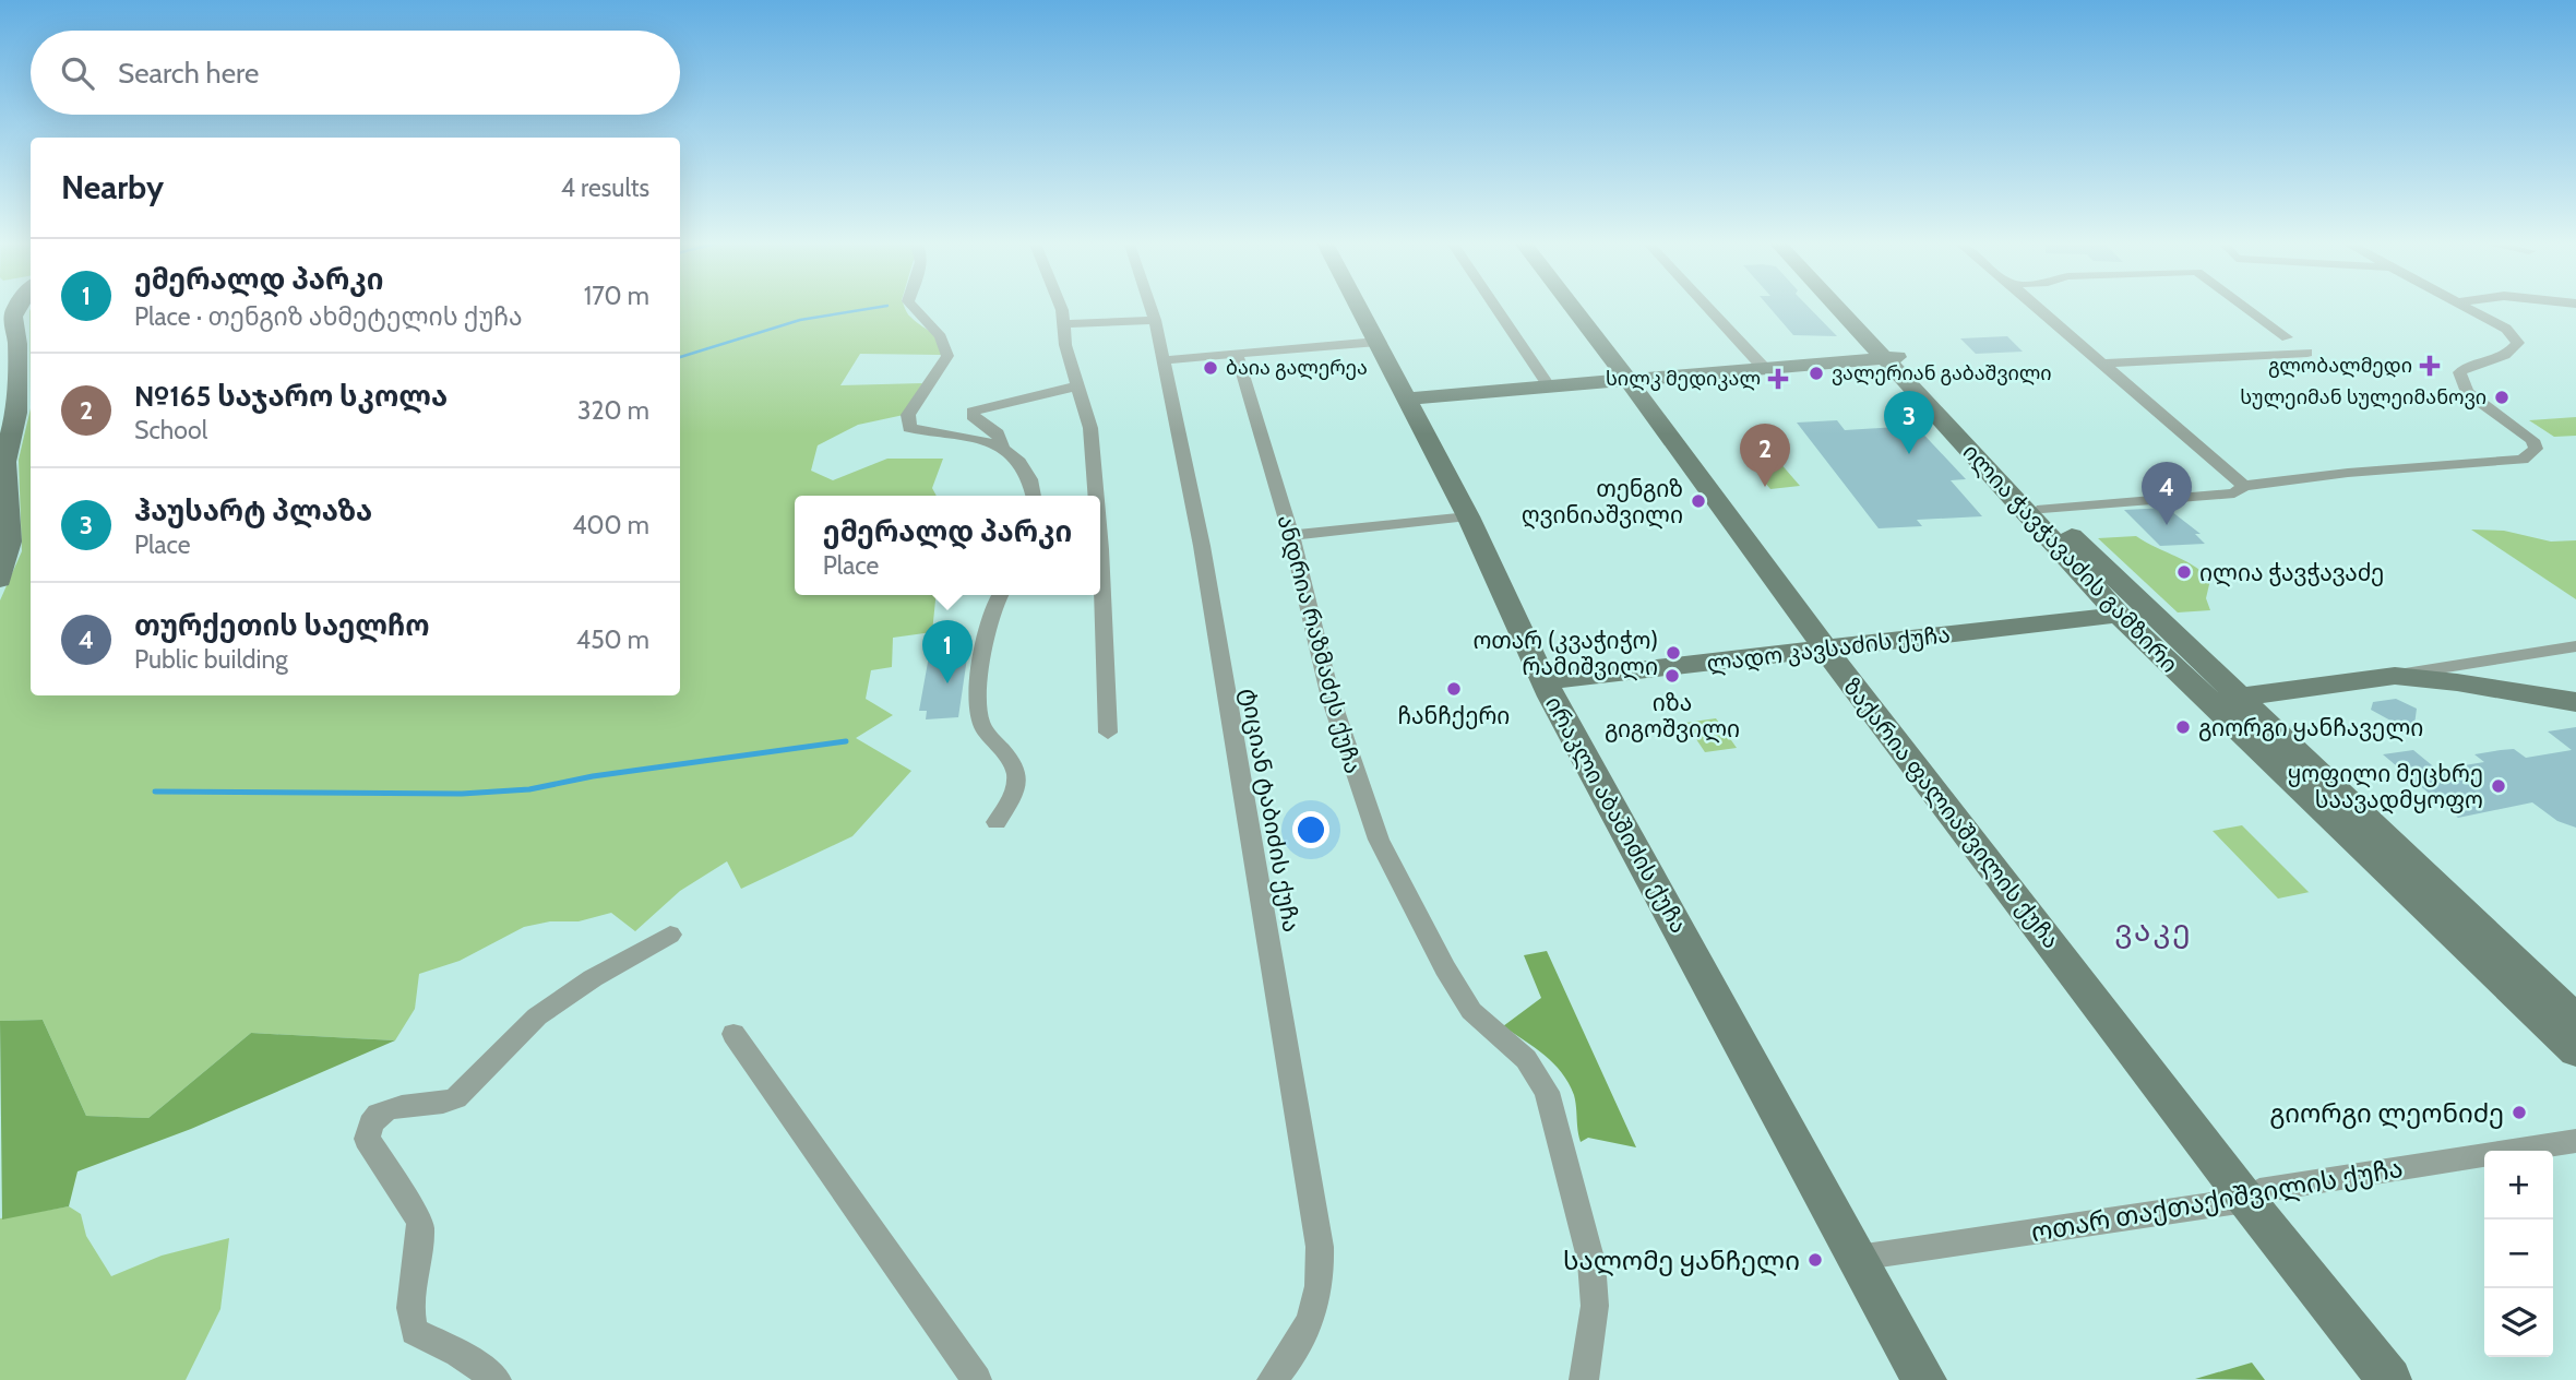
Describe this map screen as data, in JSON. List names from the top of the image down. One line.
{"streets":{"street":["ილია ჭავჭავაძის გამზირი","ანდრია რაზმაძეს ქუჩა","ლადო კავსაძის ქუჩა","ტიციან ტაბიძის ქუჩა","ზაქარია ფალიაშვილის ქუჩა","ირაკლი აბაშიძის ქუჩა","ოთარ თაქთაქიშვილის ქუჩა"]},"crossings":[["ილია ჭავჭავაძის გამზირი","ლადო კავსაძის ქუჩა"],["ლადო კავსაძის ქუჩა","ზაქარია ფალიაშვილის ქუჩა"],["ლადო კავსაძის ქუჩა","ირაკლი აბაშიძის ქუჩა"],["ზაქარია ფალიაშვილის ქუჩა","ოთარ თაქთაქიშვილის ქუჩა"],["ირაკლი აბაშიძის ქუჩა","ოთარ თაქთაქიშვილის ქუჩა"]],"districts":["ვაკე"],"places":{"health":["გლობალმედი","სილკ მედიკალ"],"other":["ბაია გალერეა","ვალერიან გაბაშვილი","სულეიმან სულეიმანოვი","თენგიზ ღვინიაშვილი","ილია ჭავჭავაძე","ოთარ (კვაჭიჭო) რამიშვილი","იზა გიგოშვილი","ჩანჩქერი","გიორგი ყანჩაველი","ყოფილი მეცხრე საავადმყოფო","გიორგი ლეონიძე","სალომე ყანჩელი"]},"page":{"search":"Search here","heading":["Nearby","4 results"],"list":[{"mark":"1","name":"ემერალდ პარკი","note":"Place · თენგიზ ახმეტელის ქუჩა","value":"170 m"},{"mark":"2","name":"№165 საჯარო სკოლა","note":"School","value":"320 m"},{"mark":"3","name":"ჰაუსარტ პლაზა","note":"Place","value":"400 m"},{"mark":"4","name":"თურქეთის საელჩო","note":"Public building","value":"450 m"}],"pins":["3","2","4","1"],"popup":["ემერალდ პარკი","Place"],"map_buttons":["+","−"]}}
